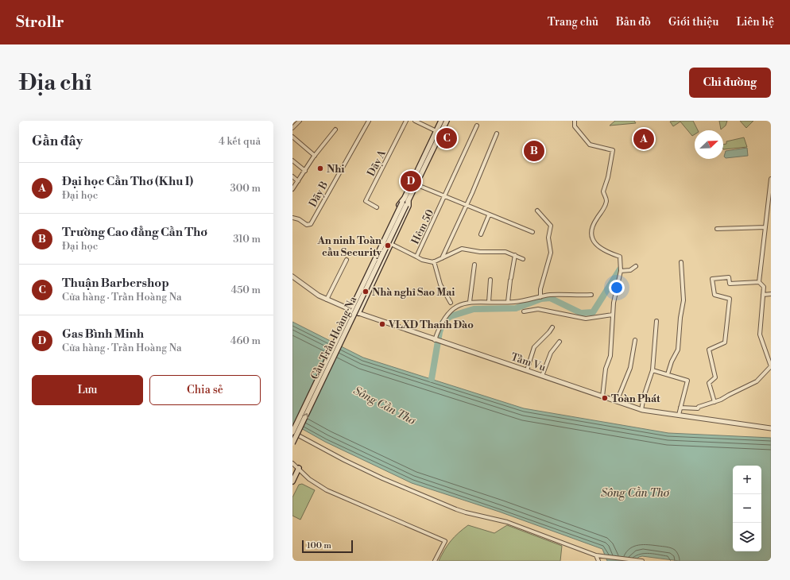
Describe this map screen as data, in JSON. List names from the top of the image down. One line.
{"streets":{"main road":["Cầu Trần Hoàng Na"],"street":["Dãy A","Dãy B","Hẻm 50","Tầm Vu"]},"water":["Sông Cần Thơ"],"places":["Nhi","An ninh Toàn cầu Security","Nhà nghỉ Sao Mai","VLXD Thanh Đào","Toàn Phát"],"scale_bar":"100 m","north":"top right","page":{"header":"Strollr","nav":["Trang chủ","Bản đồ","Giới thiệu","Liên hệ"],"buttons":["Chỉ đường",["Lưu","Chia sẻ"]],"title":"Địa chỉ","heading":["Gần đây","4 kết quả"],"pins":["C","A","B","D"],"list":[{"mark":"A","name":"Đại học Cần Thơ (Khu I)","note":"Đại học","value":"300 m"},{"mark":"B","name":"Trường Cao đẳng Cần Thơ","note":"Đại học","value":"310 m"},{"mark":"C","name":"Thuận Barbershop","note":"Cửa hàng · Trần Hoàng Na","value":"450 m"},{"mark":"D","name":"Gas Bình Minh","note":"Cửa hàng · Trần Hoàng Na","value":"460 m"}],"map_buttons":["+","−"],"scale":"100 m"}}
